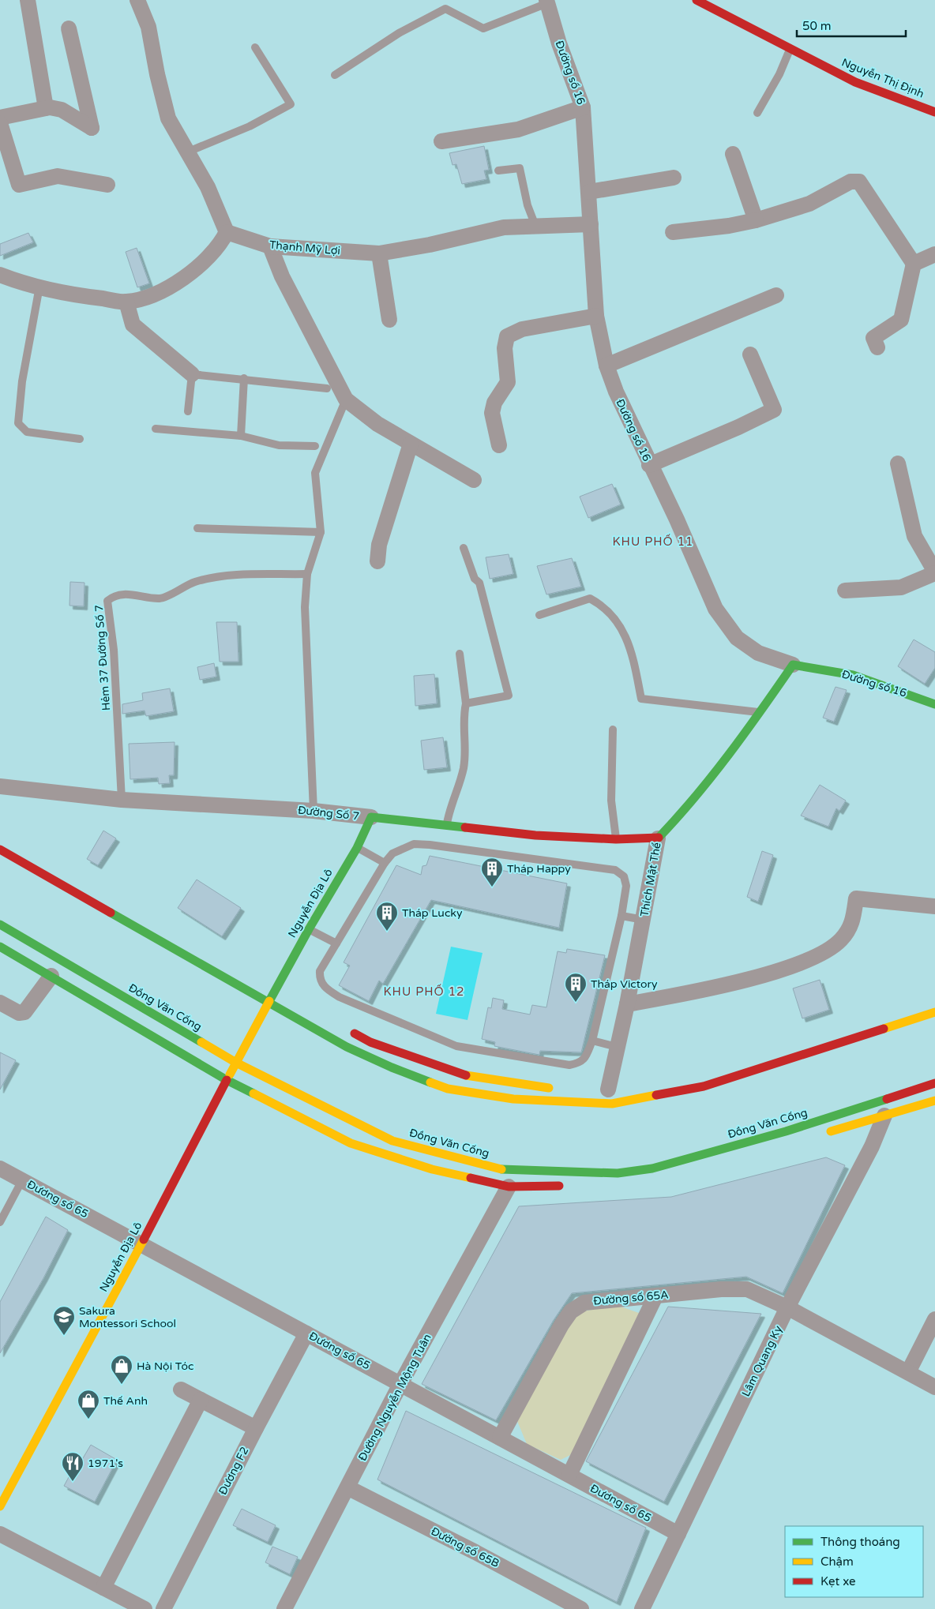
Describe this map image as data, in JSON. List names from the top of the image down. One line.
{"streets":{"main road":["Đường số 16","Nguyễn Thị Định","Đường Số 7","Thích Mật Thể","Nguyễn Địa Lô","Đồng Văn Cống"],"street":["Thạnh Mỹ Lợi","Đương số 65","Đường số 65A","Lâm Quang Ky","Đường Nguyễn Mộng Tuân","Đương F2","Đường số 65B"],"lane":["Hẻm 37 Đường Số 7"]},"crossings":[["Đường số 16","Thạnh Mỹ Lợi"],["Đường số 16","Thích Mật Thể"],["Hẻm 37 Đường Số 7","Đường Số 7"],["Đường Số 7","Thích Mật Thể"],["Đường Số 7","Nguyễn Địa Lô"],["Nguyễn Địa Lô","Đồng Văn Cống"],["Nguyễn Địa Lô","Đương số 65"],["Đương số 65","Đường số 65A"],["Đương số 65","Lâm Quang Ky"],["Đương số 65","Đường Nguyễn Mộng Tuân"],["Đương số 65","Đương F2"],["Đường số 65A","Lâm Quang Ky"],["Đường Nguyễn Mộng Tuân","Đường số 65B"]],"districts":["KHU PHỐ 11","KHU PHỐ 12"],"places":{"building":["Tháp Happy","Tháp Lucky","Tháp Victory"],"school or university":["Sakura Montessori School"],"shop":["Hà Nội Tóc","Thế Anh"],"restaurant":["1971's"]},"legend":["Thông thoáng","Chậm","Kẹt xe"],"scale_bar":"50 m"}
